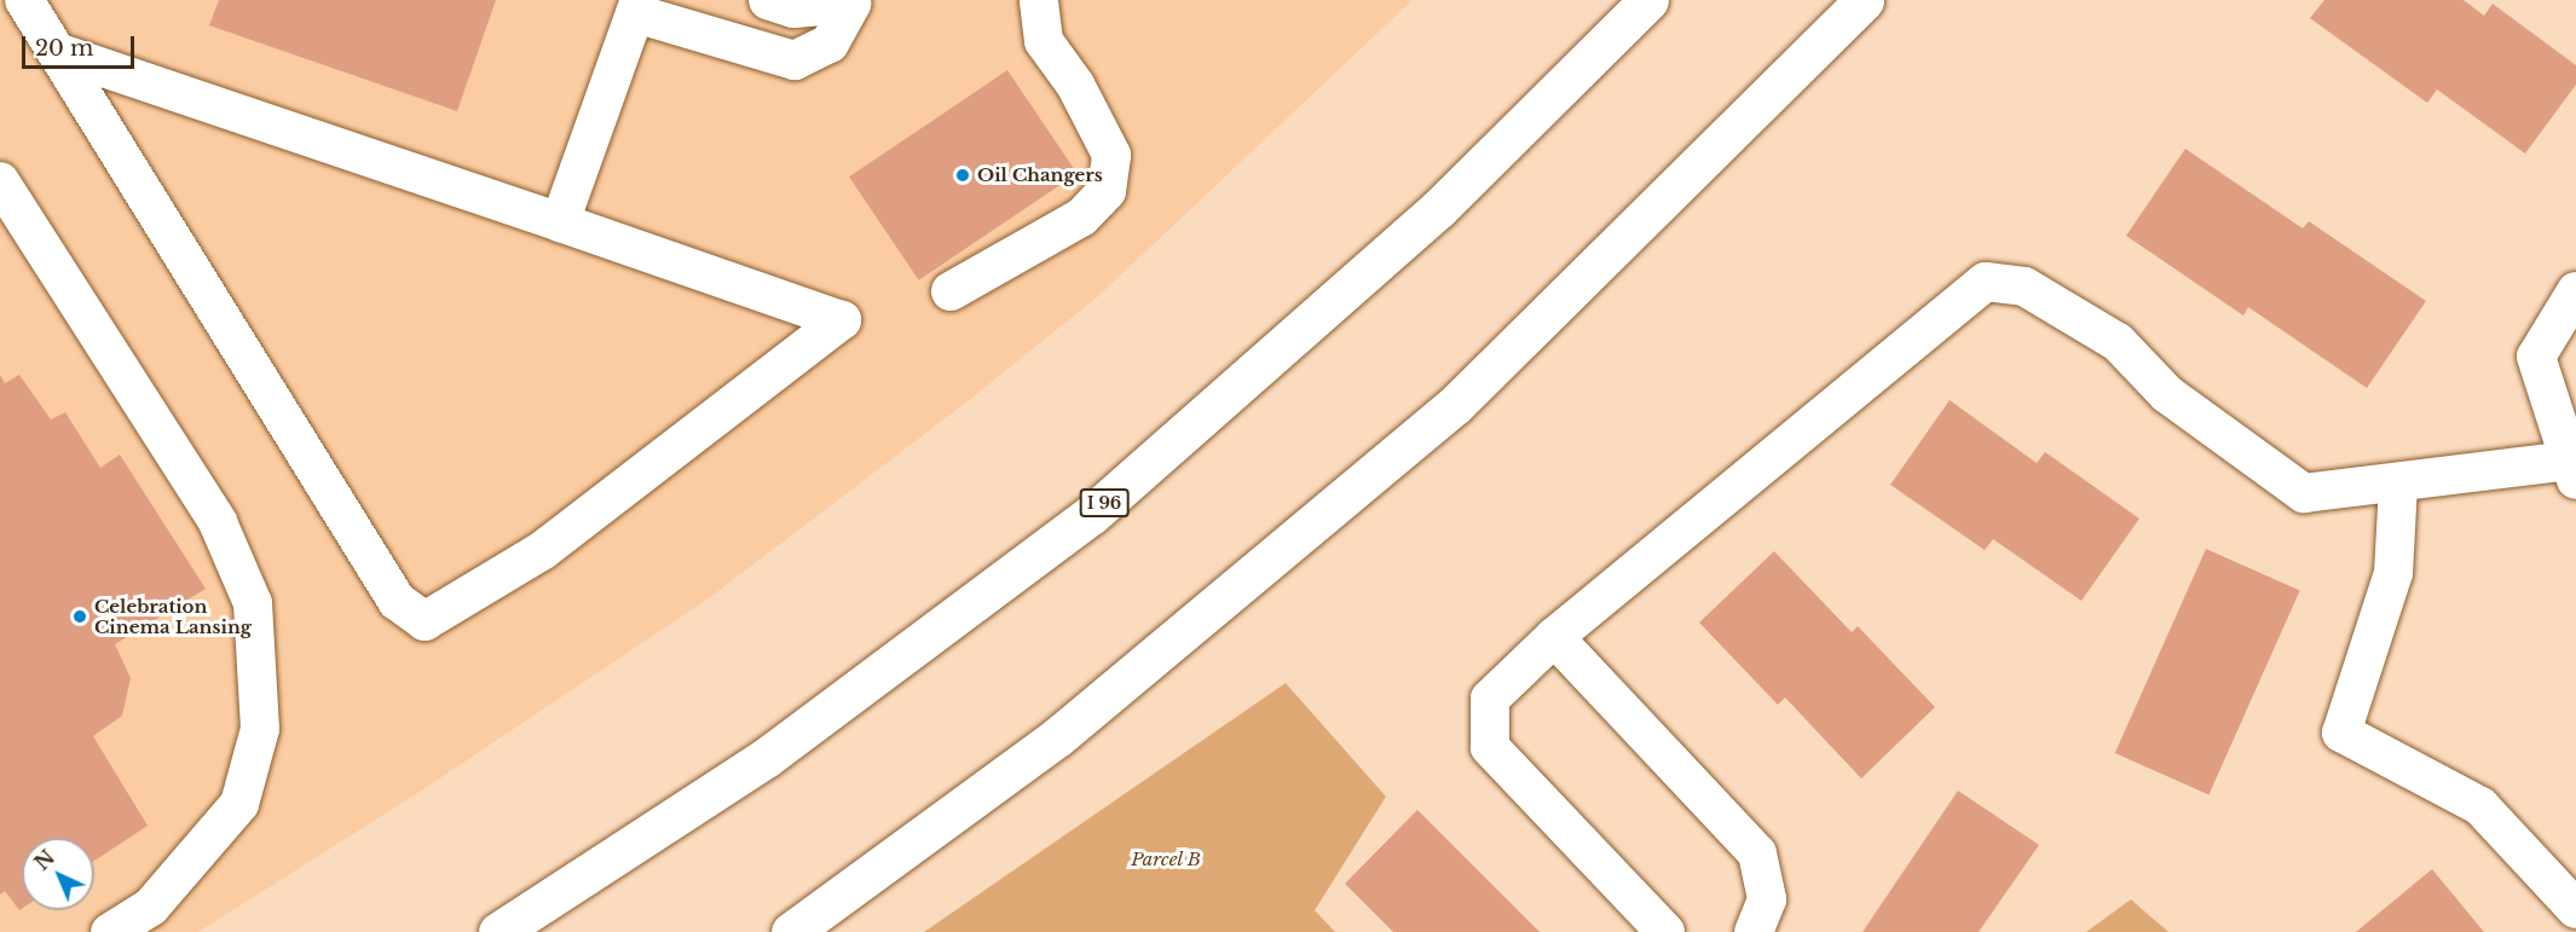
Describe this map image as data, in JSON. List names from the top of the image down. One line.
{"streets":{"highway":["I 96"]},"parks":["Parcel B"],"places":["Oil Changers","Celebration Cinema Lansing"],"scale_bar":"20 m","north":"top left"}
